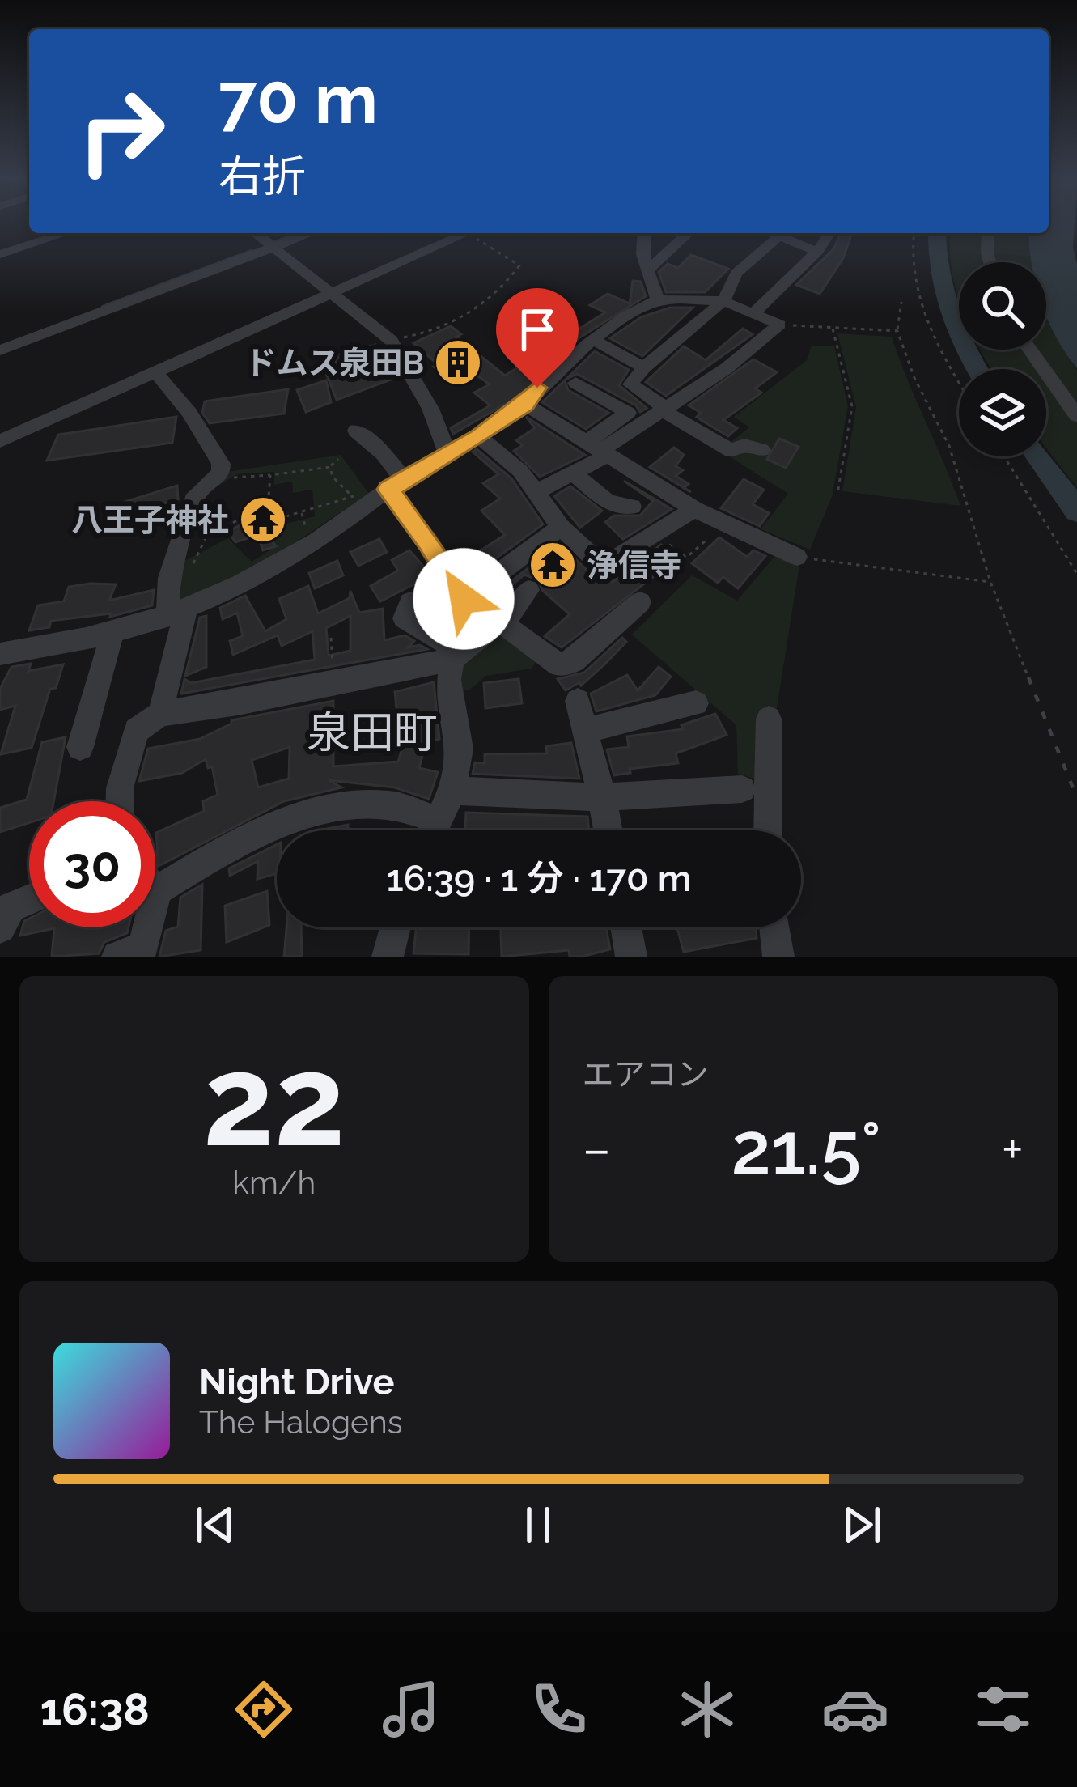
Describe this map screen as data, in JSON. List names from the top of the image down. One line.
{"districts":["泉田町"],"places":{"building":["ドムス泉田B"],"temple":["八王子神社","浄信寺"]},"page":{"turn":["70 m","右折"],"limit":"30","trip":"16:39 · 1 分 · 170 m","tile":[["22","km/h"],"エアコン"],"heat":["−","21.5°","+"],"song":["Night Drive","The Halogens"],"tabs":"16:38"}}
